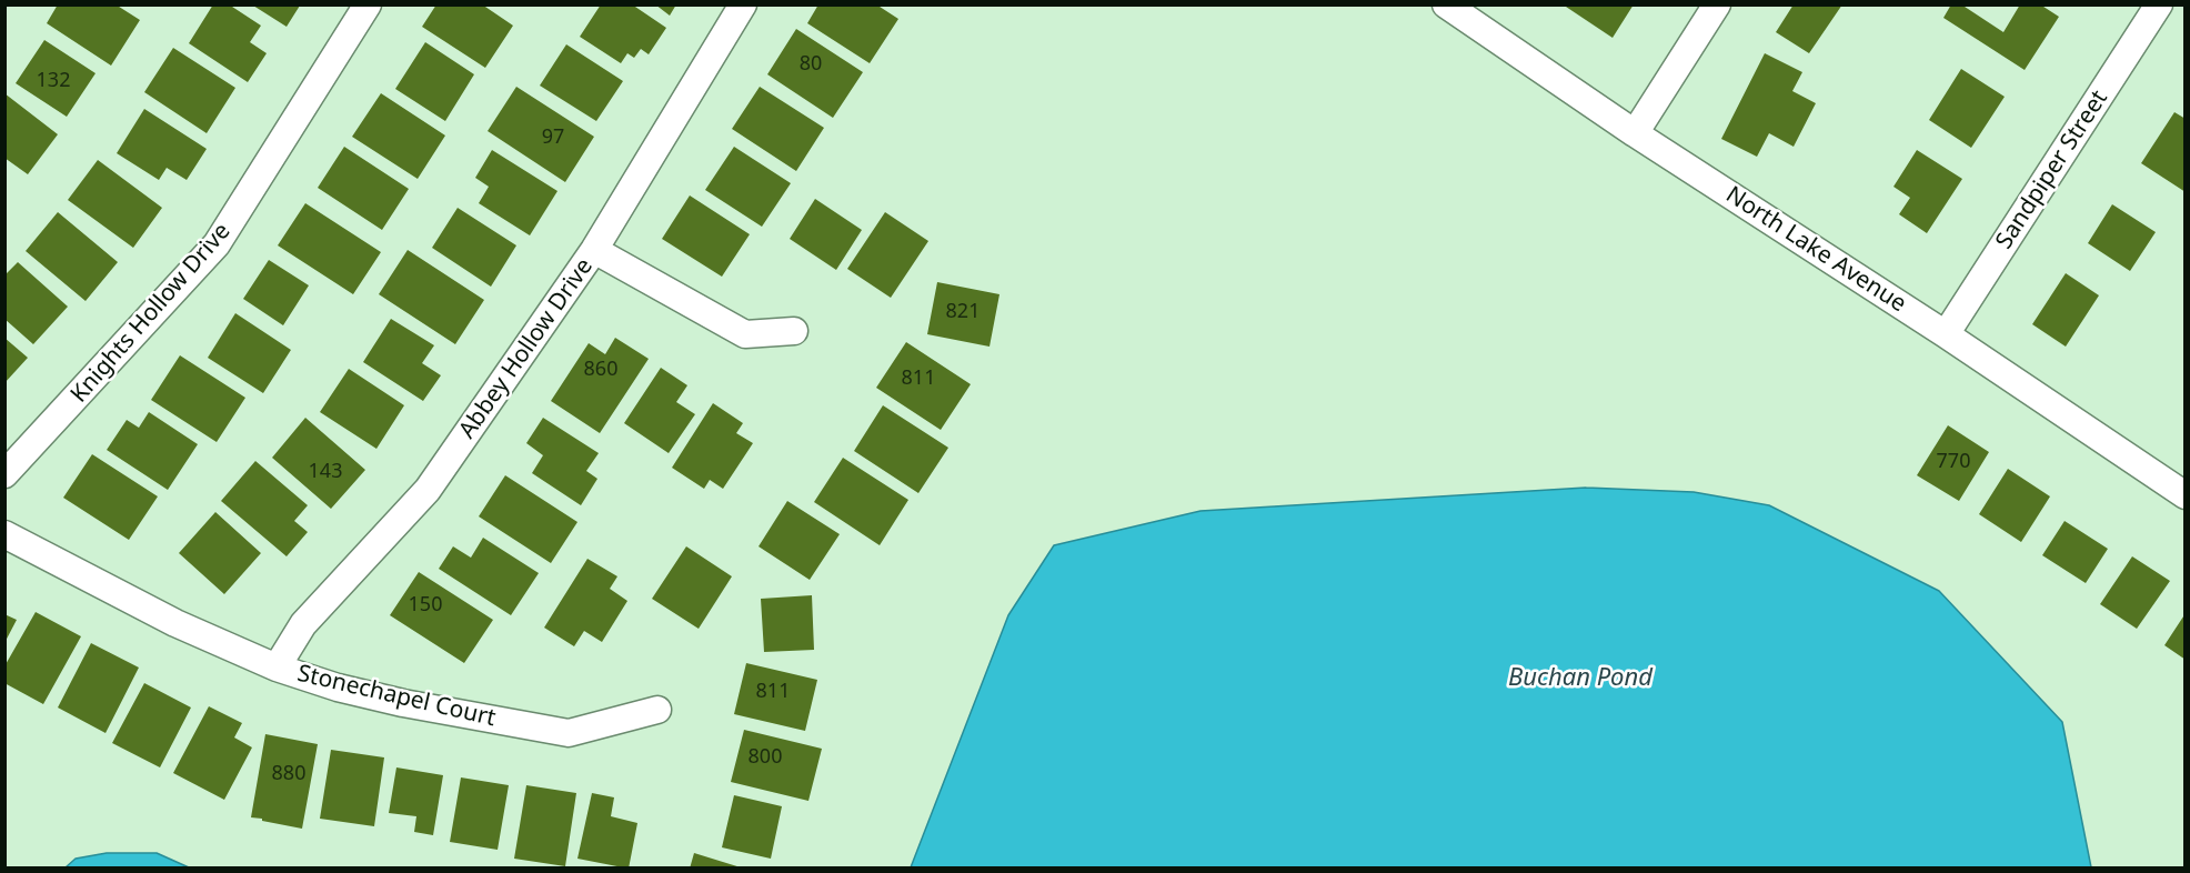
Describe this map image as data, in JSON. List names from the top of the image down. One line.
{"streets":{"street":["Sandpiper Street","North Lake Avenue","Knights Hollow Drive","Abbey Hollow Drive","Stonechapel Court"]},"crossings":[["Sandpiper Street","North Lake Avenue"],["Abbey Hollow Drive","Stonechapel Court"]],"water":["Buchan Pond"],"house_numbers":["80","132","97","821","860","811","770","143","150","811","800","880"]}
